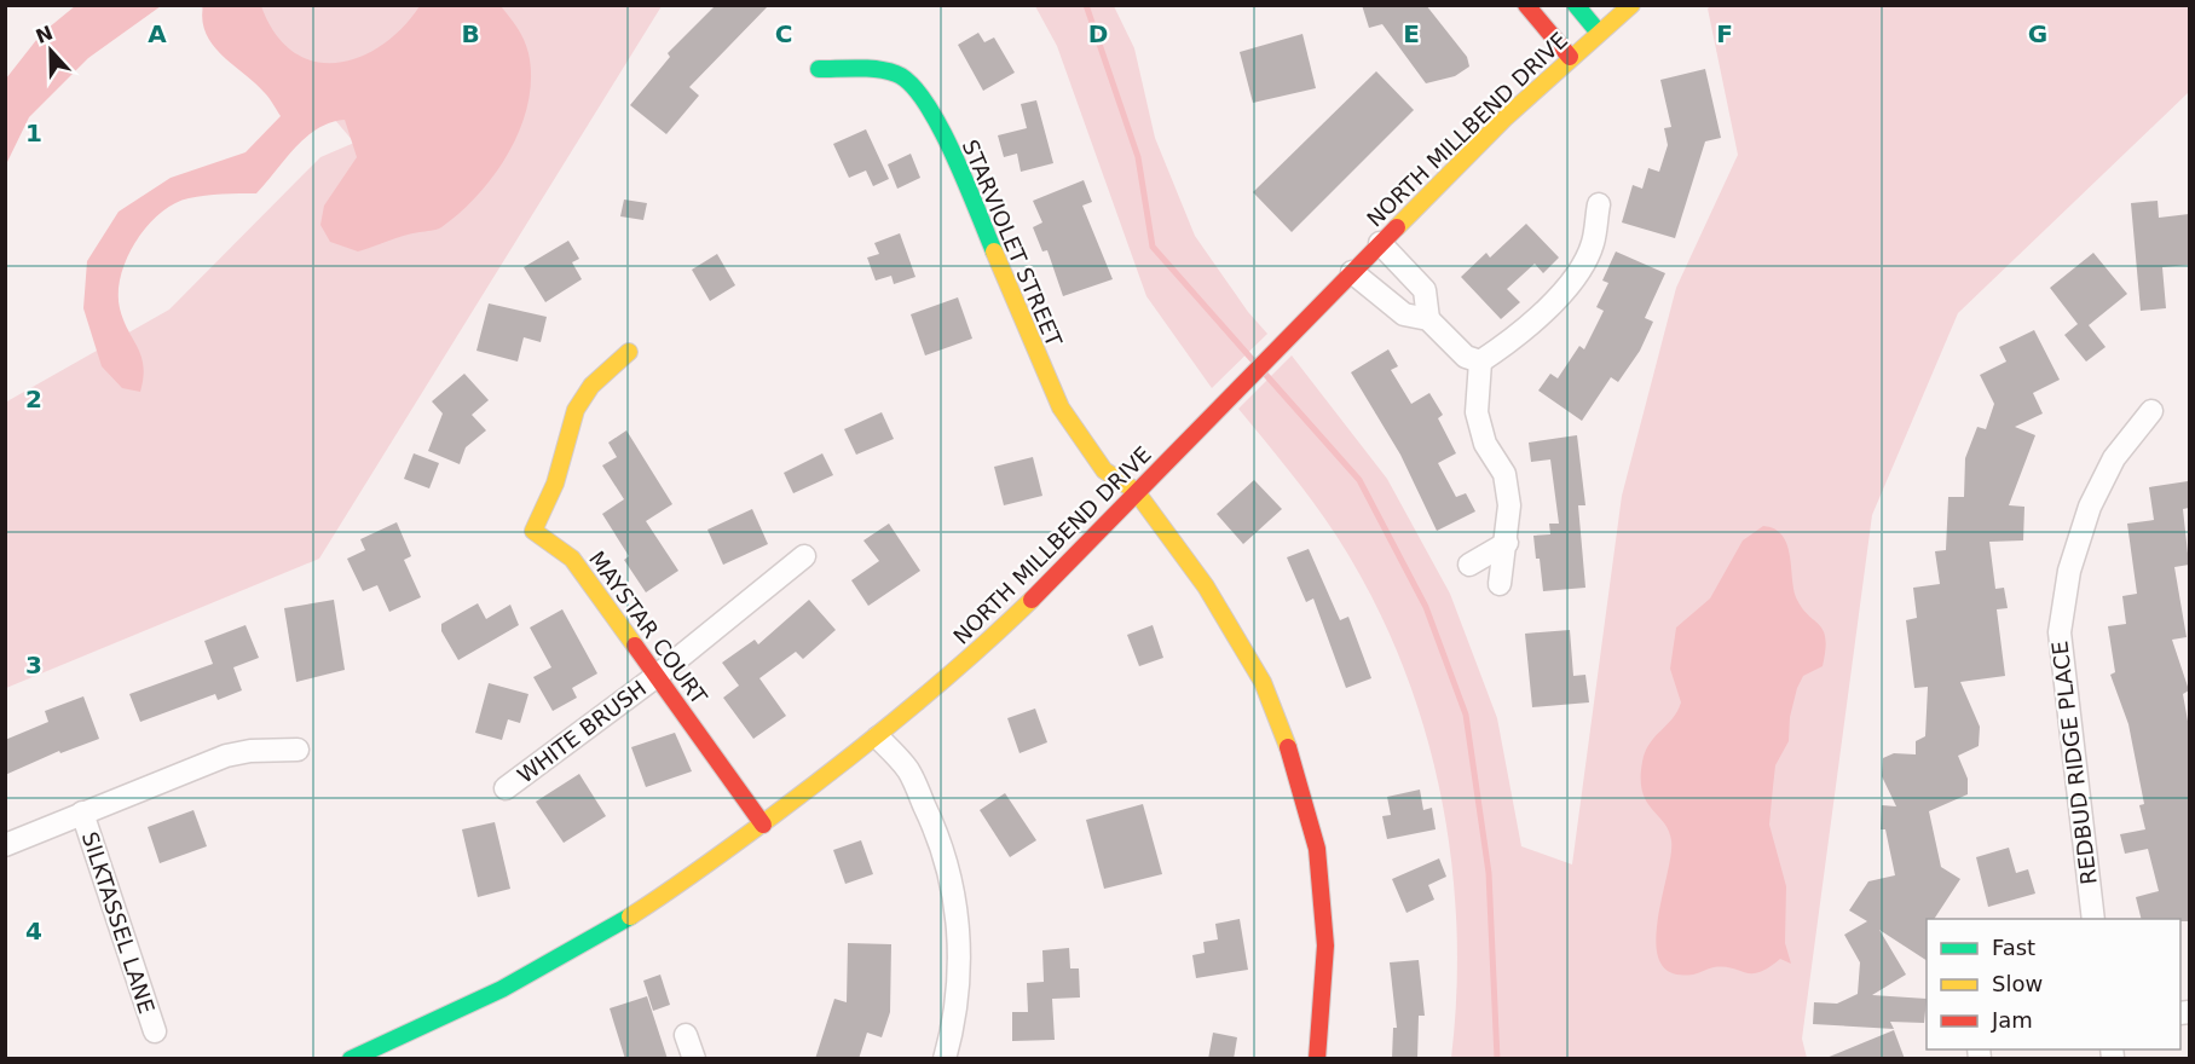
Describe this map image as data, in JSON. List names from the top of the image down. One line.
{"streets":{"street":["NORTH MILLBEND DRIVE","STARVIOLET STREET","MAYSTAR COURT","WHITE BRUSH","REDBUD RIDGE PLACE","SILKTASSEL LANE"]},"crossings":[["NORTH MILLBEND DRIVE","STARVIOLET STREET"],["NORTH MILLBEND DRIVE","MAYSTAR COURT"],["MAYSTAR COURT","WHITE BRUSH"]],"legend":["Fast","Slow","Jam"],"north":"top","grid":{"columns":["A","B","C","D","E","F","G"],"rows":["1","2","3","4"]}}
